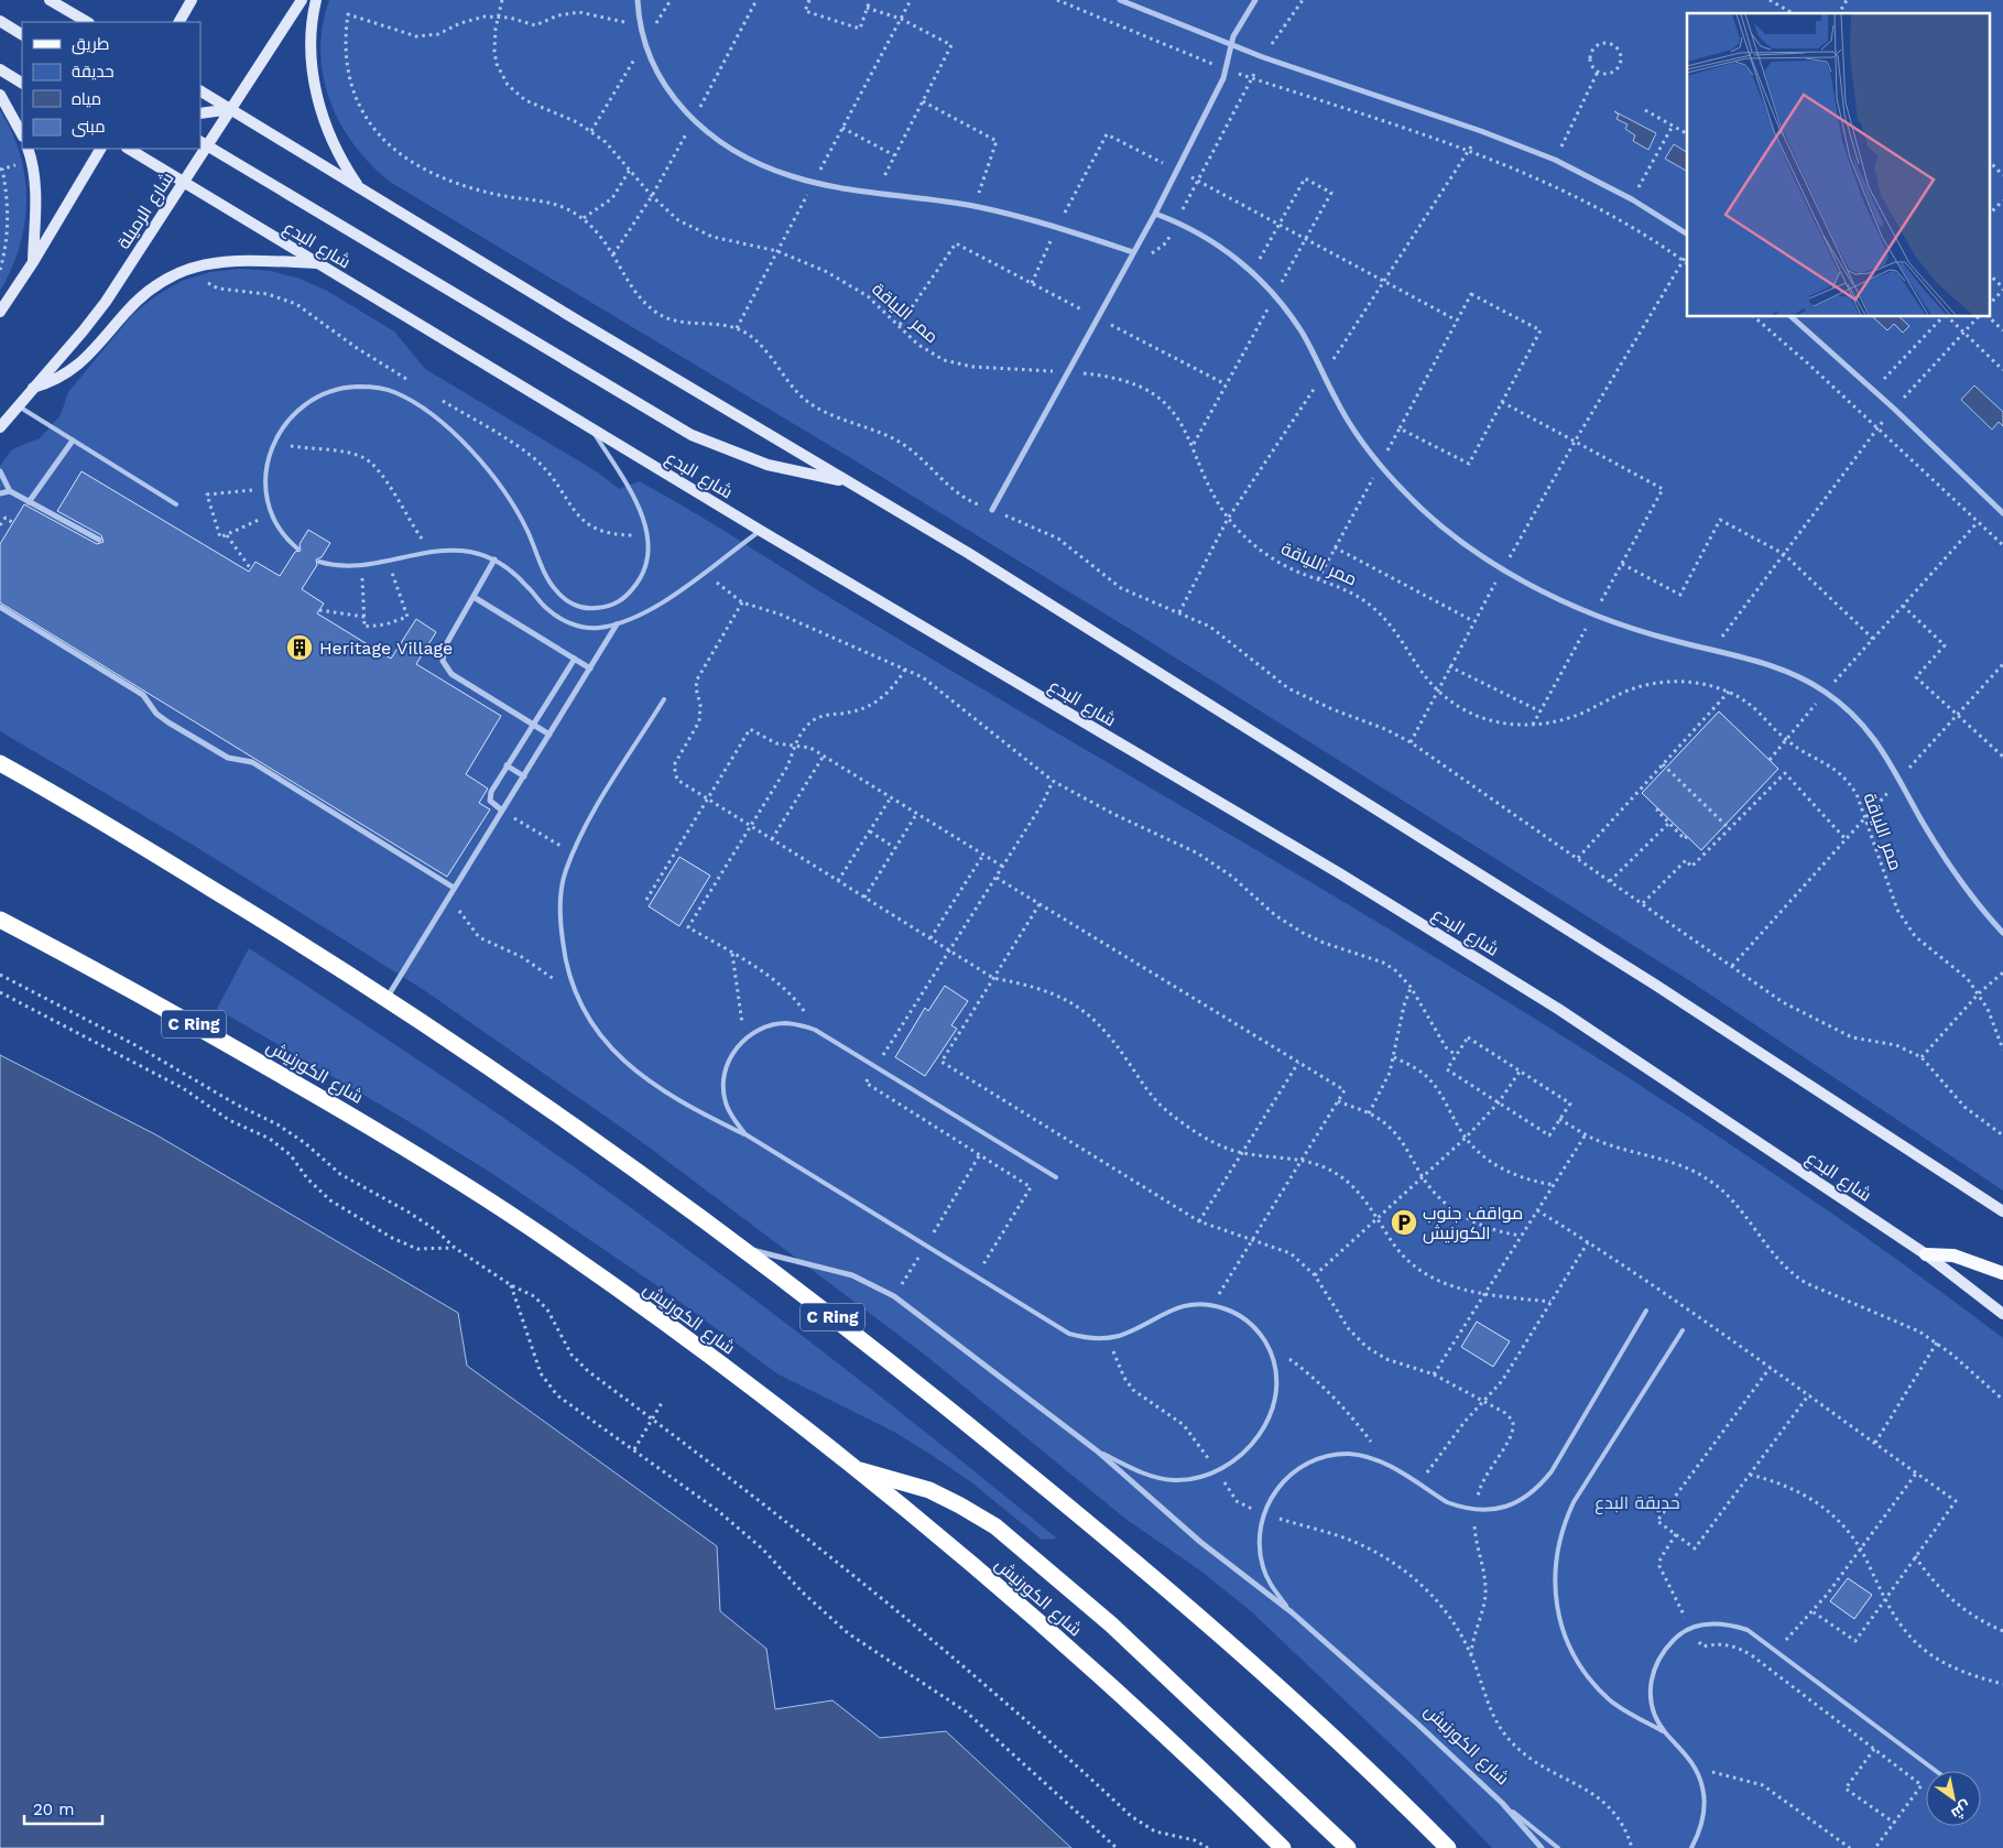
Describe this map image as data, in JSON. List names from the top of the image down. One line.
{"streets":{"highway":["C Ring","شارع الكورنيش"],"main road":["شارع الرميلة","شارع البدع"],"path":["ممر اللياقة"]},"crossings":[["شارع الرميلة","شارع البدع"]],"parks":["حديقة البدع"],"places":{"building":["Heritage Village"],"parking":["مواقف جنوب الكورنيش"]},"legend":["طريق","حديقة","مياه","مبنى"],"scale_bar":"20 m","north":"bottom right"}
